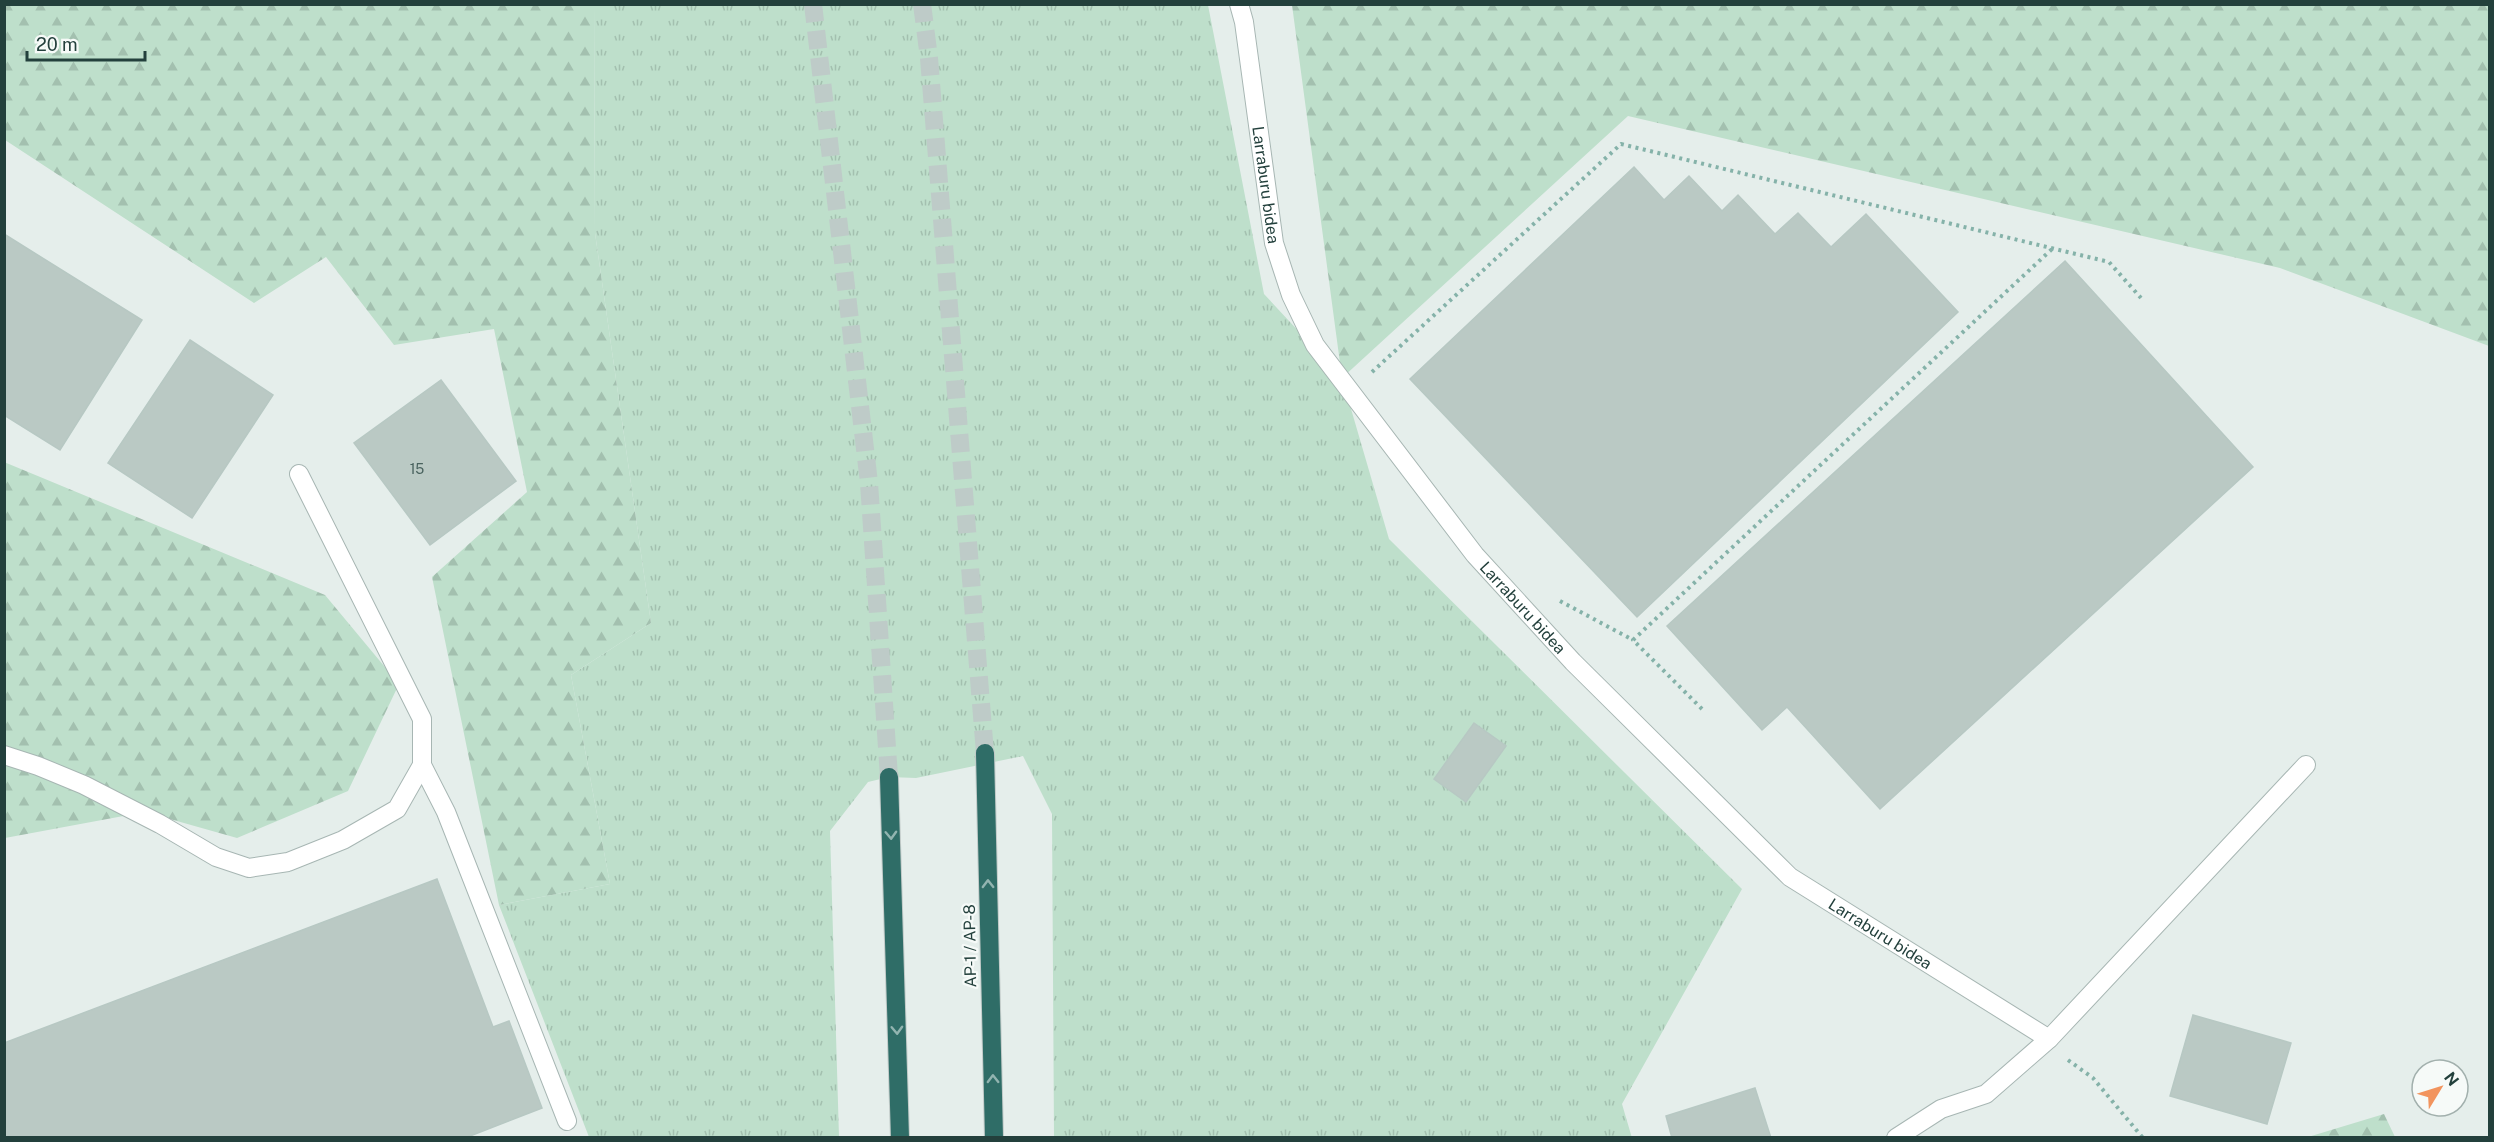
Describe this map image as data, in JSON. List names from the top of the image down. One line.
{"streets":{"highway":["AP-1 / AP-8"],"street":["Larraburu bidea"]},"house_numbers":["15"],"scale_bar":"20 m","north":"top right"}
